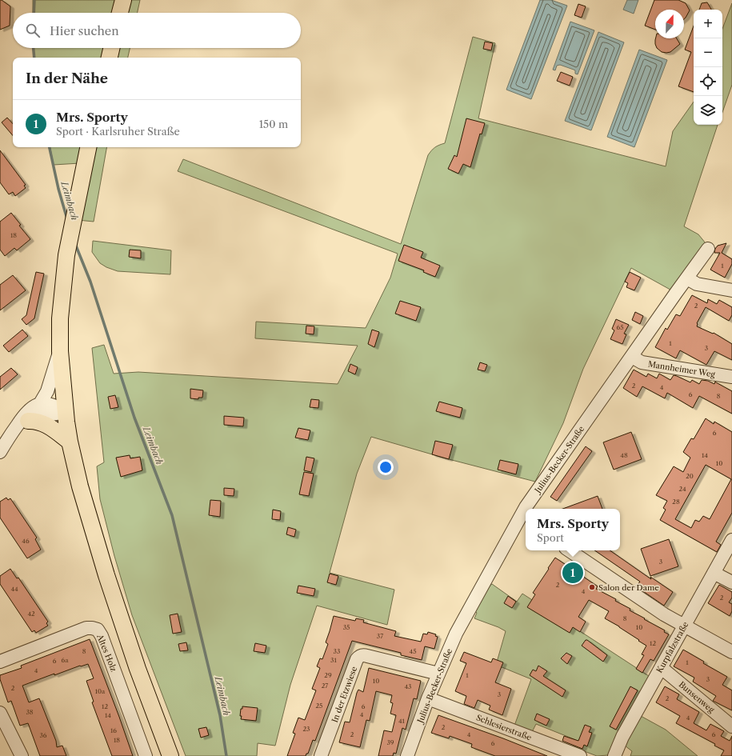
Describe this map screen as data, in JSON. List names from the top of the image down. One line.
{"streets":{"street":["Mannheimer Weg","Julius-Becker-Straße","Kurpfalzstraße","Altes Holz","In der Etzwiese","Bunsenweg","Schlesierstraße"]},"crossings":[["Mannheimer Weg","Julius-Becker-Straße"],["Julius-Becker-Straße","In der Etzwiese"],["Julius-Becker-Straße","Schlesierstraße"],["Kurpfalzstraße","Bunsenweg"]],"water":["Leimbach"],"places":["Salon der Dame"],"house_numbers":["18","1","2","65","1","3","2","4","6","8","6","48","14","10","20","24","28","46","3","2","44","4","2","42","8","35","10","37","12","8","33","45","6a","31","6","1","4","29","1","3","10","27","43","2","10a","3","2","25","12","6","38","4","14","4","41","2","23","16","2","4","6","36","18","39","6"],"north":"top","page":{"map_buttons":["+","−"],"search":"Hier suchen","heading":"In der Nähe","list":[{"mark":"1","name":"Mrs. Sporty","note":"Sport · Karlsruher Straße","value":"150 m"}],"popup":["Mrs. Sporty","Sport"],"pins":"1"}}
